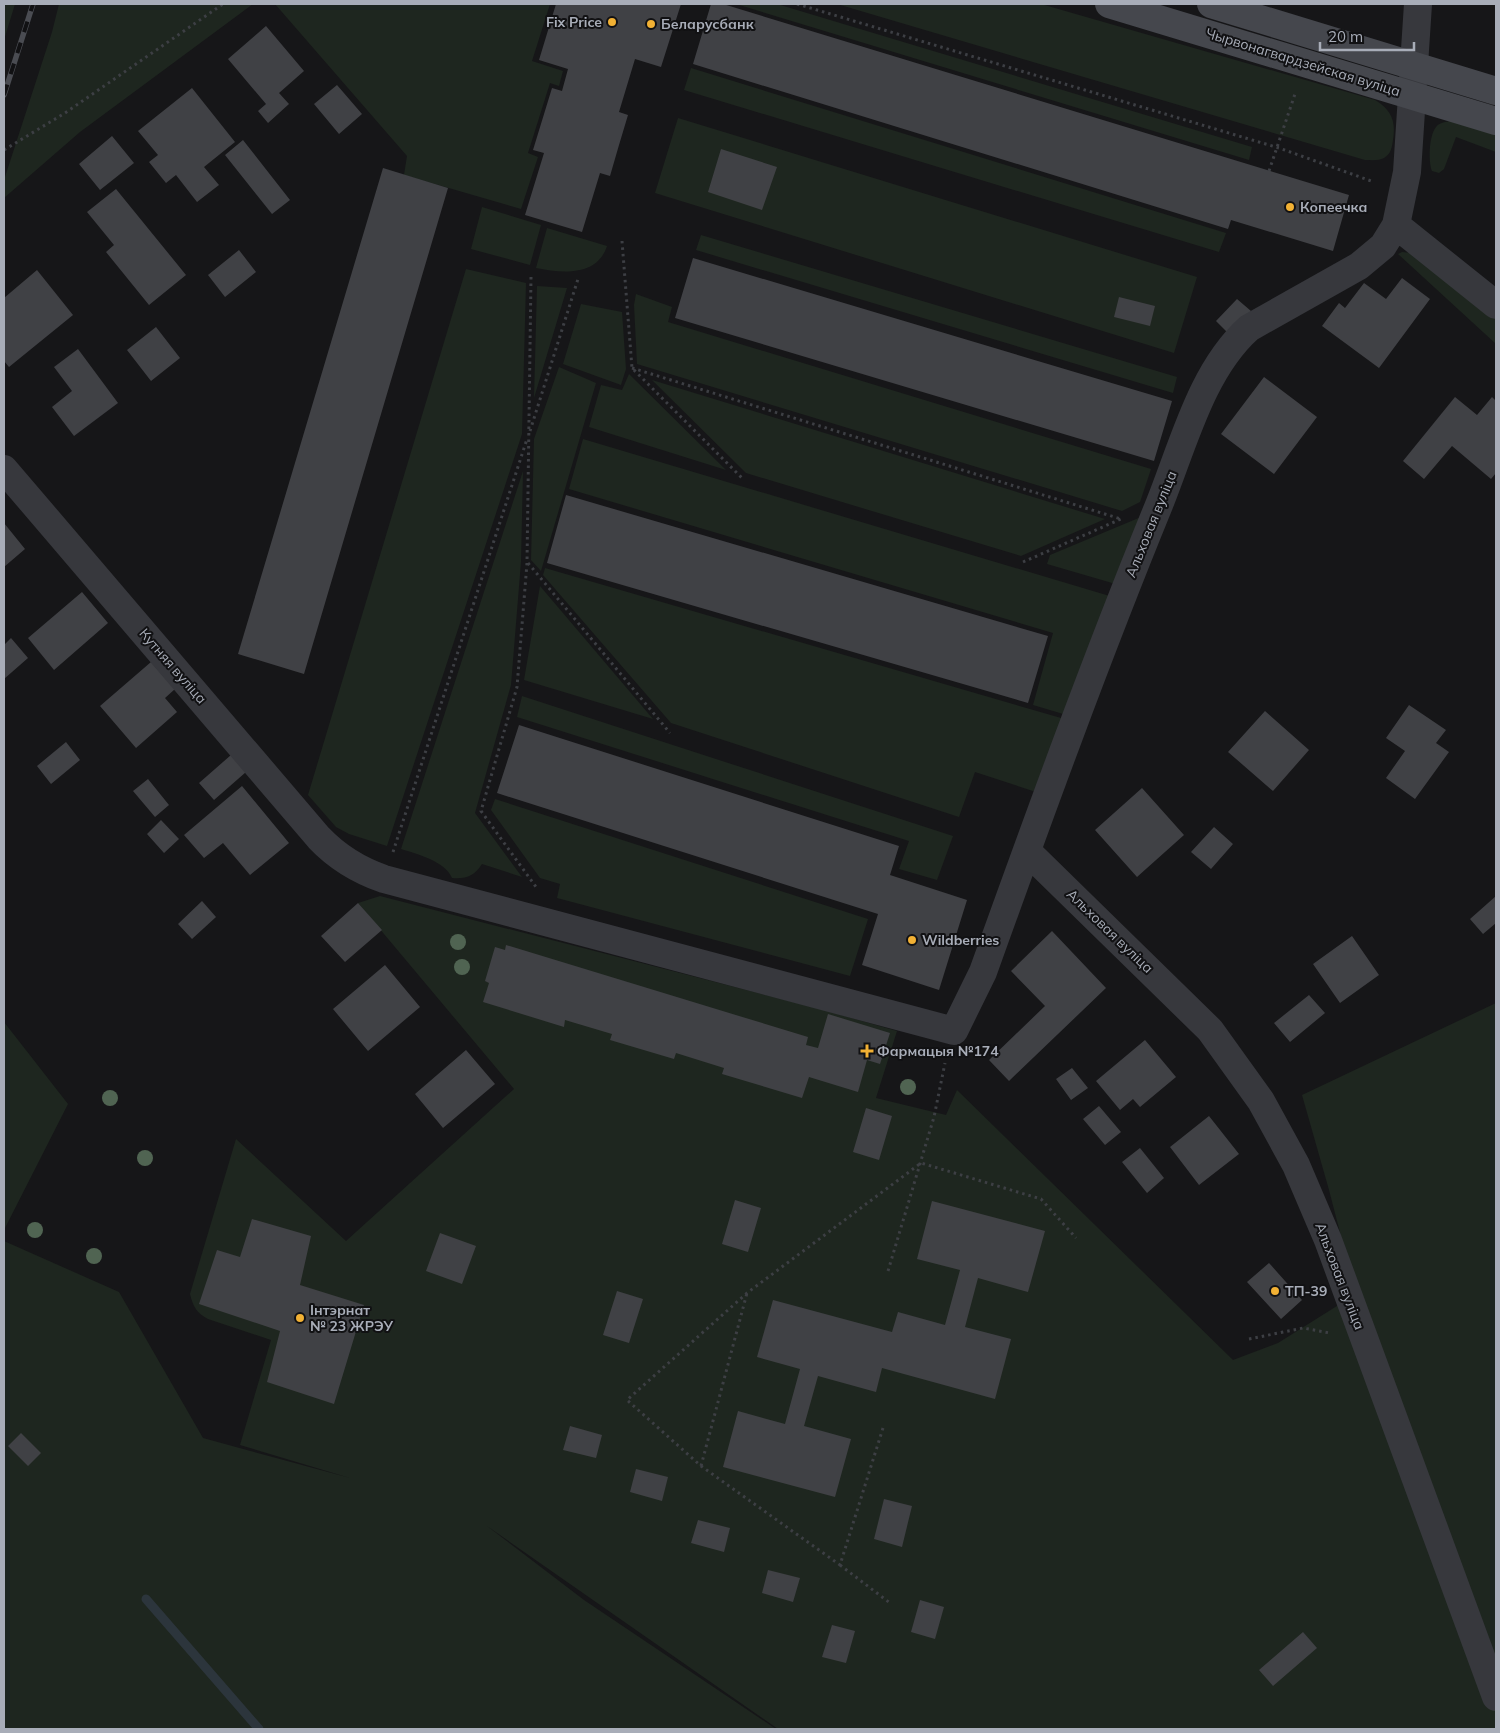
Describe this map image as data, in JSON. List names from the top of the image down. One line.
{"streets":{"main road":["Чырвонагвардзейская вуліца"],"street":["Альховая вуліца","Кутняя вуліца"]},"crossings":[["Чырвонагвардзейская вуліца","Альховая вуліца"],["Альховая вуліца","Кутняя вуліца"]],"places":{"other":["Fix Price","Беларусбанк","Копеечка","Wildberries","ТП-39","Інтэрнат № 23 ЖРЭУ"],"health":["Фармацыя №174"]},"scale_bar":"20 m"}
